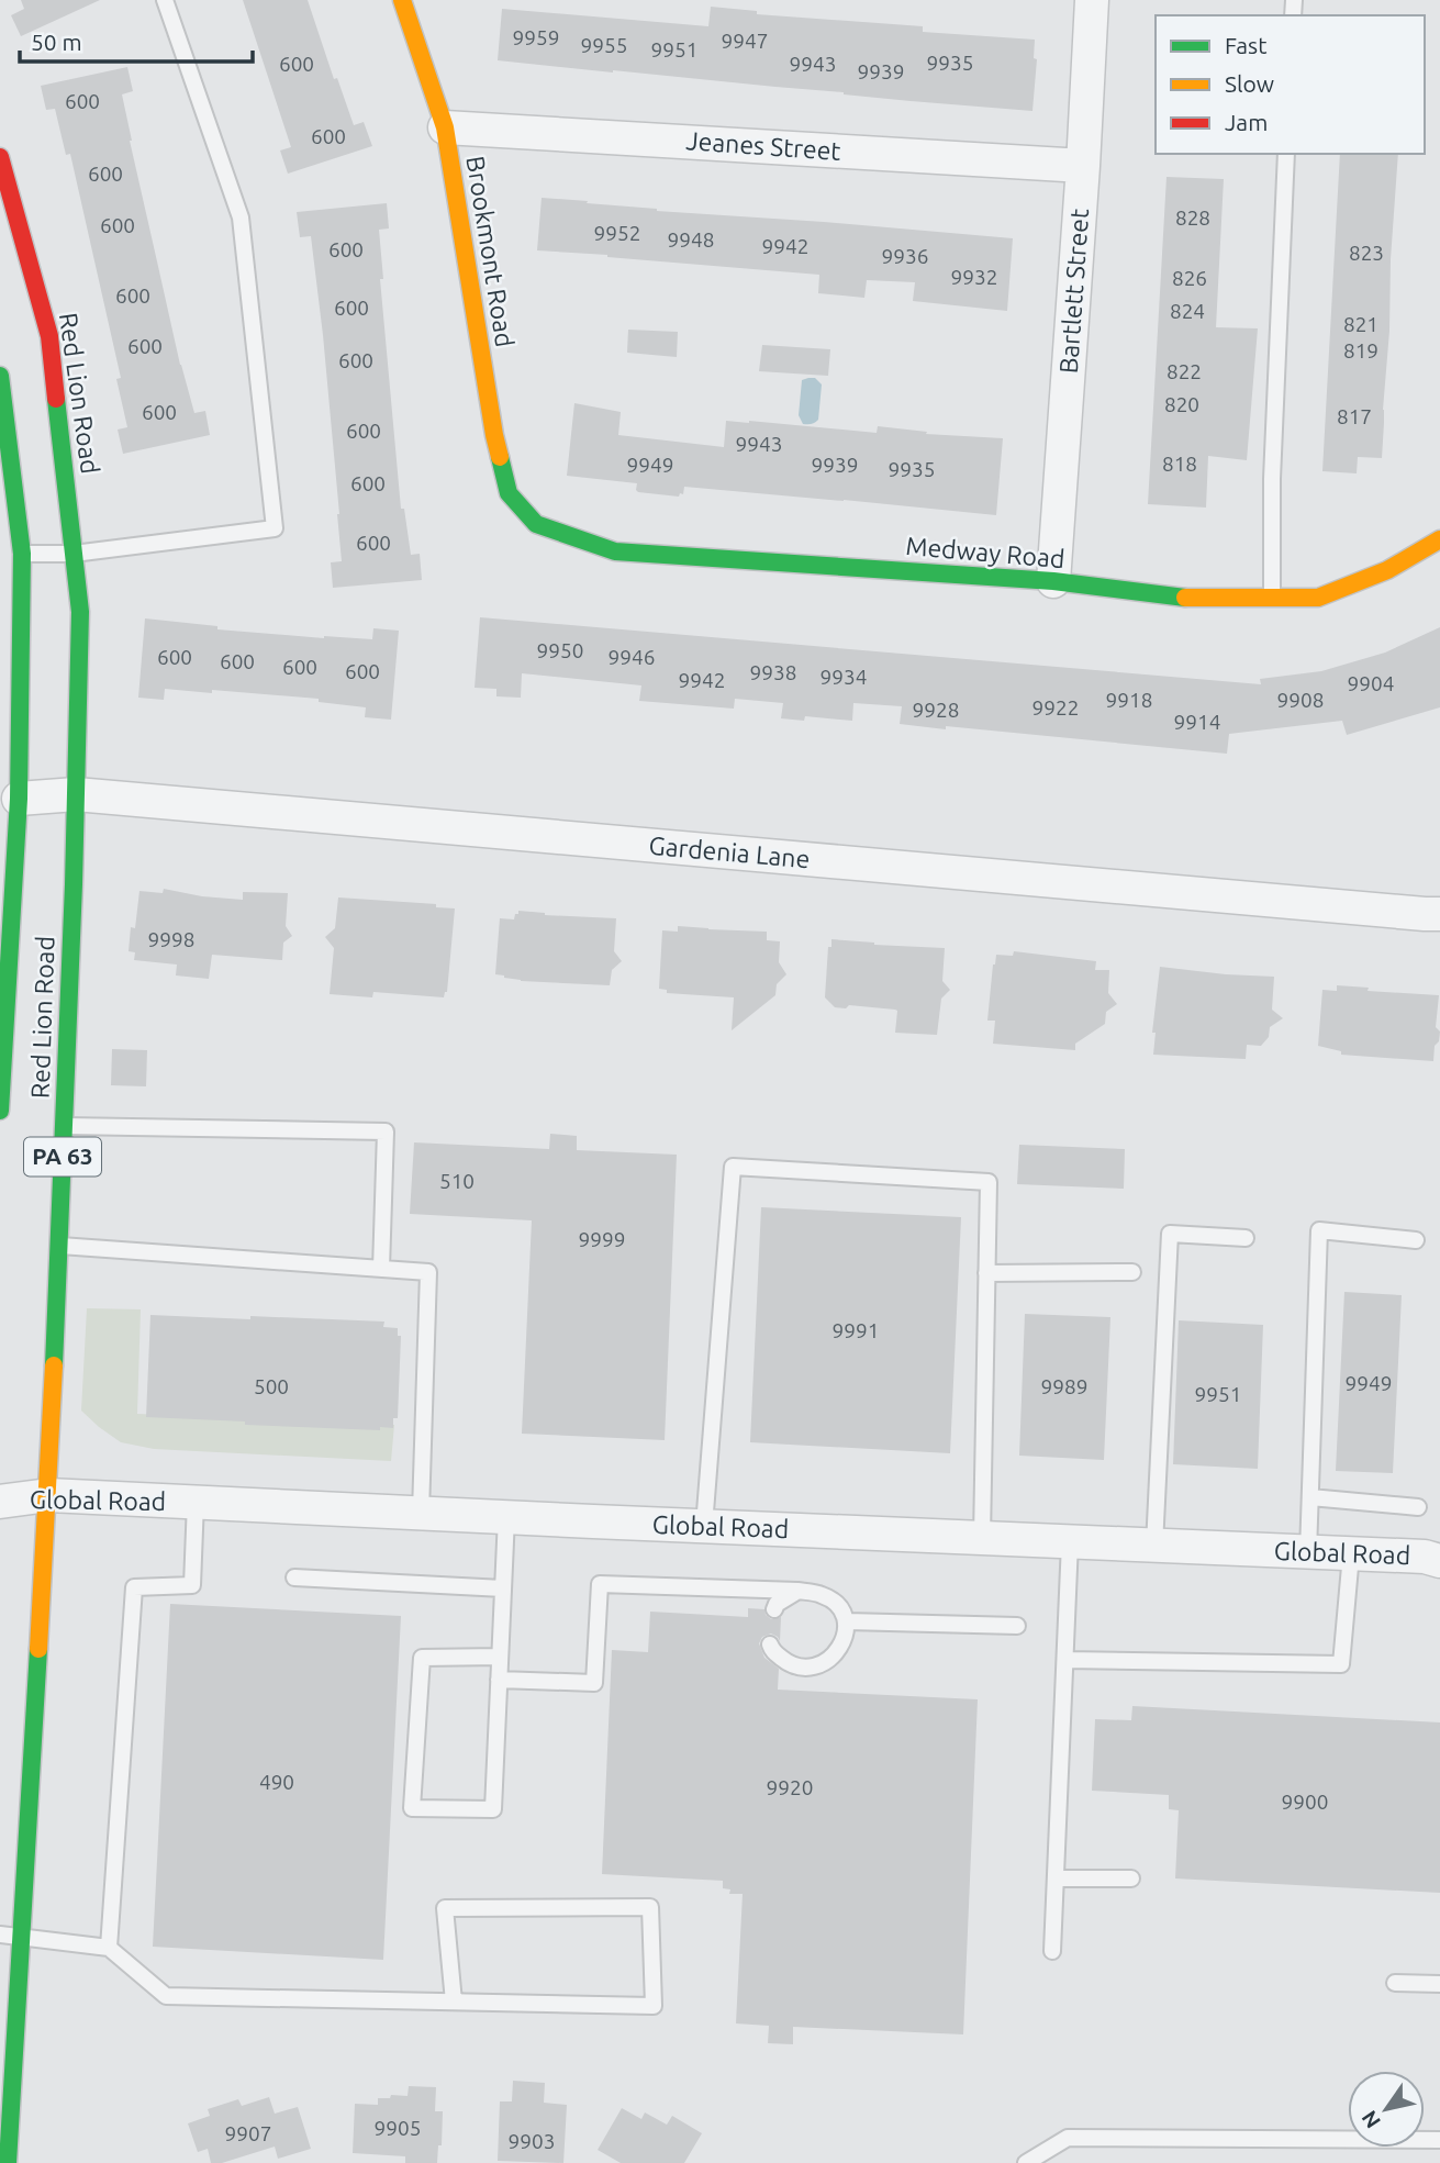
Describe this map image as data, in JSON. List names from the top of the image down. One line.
{"streets":{"main road":["Brookmont Road","Red Lion Road","Medway Road","PA 63"],"street":["Jeanes Street","Bartlett Street","Gardenia Lane","Global Road"]},"crossings":[["Jeanes Street","Brookmont Road"],["Jeanes Street","Bartlett Street"],["Brookmont Road","Medway Road"],["Bartlett Street","Medway Road"],["Red Lion Road","Gardenia Lane"],["Red Lion Road","Global Road"]],"house_numbers":["9959","9947","9955","9951","9935","600","9943","9939","600","600","600","828","600","9952","9948","9942","600","823","9936","9932","826","600","600","824","821","600","819","600","822","820","600","817","600","9943","818","9949","9939","9935","600","600","9950","600","9946","600","600","600","9938","9934","9942","9904","9918","9908","9922","9928","9914","9998","510","9999","9991","9949","500","9989","9951","490","9920","9900","9905","9907","9903"],"legend":["Fast","Slow","Jam"],"scale_bar":"50 m","north":"bottom left"}
